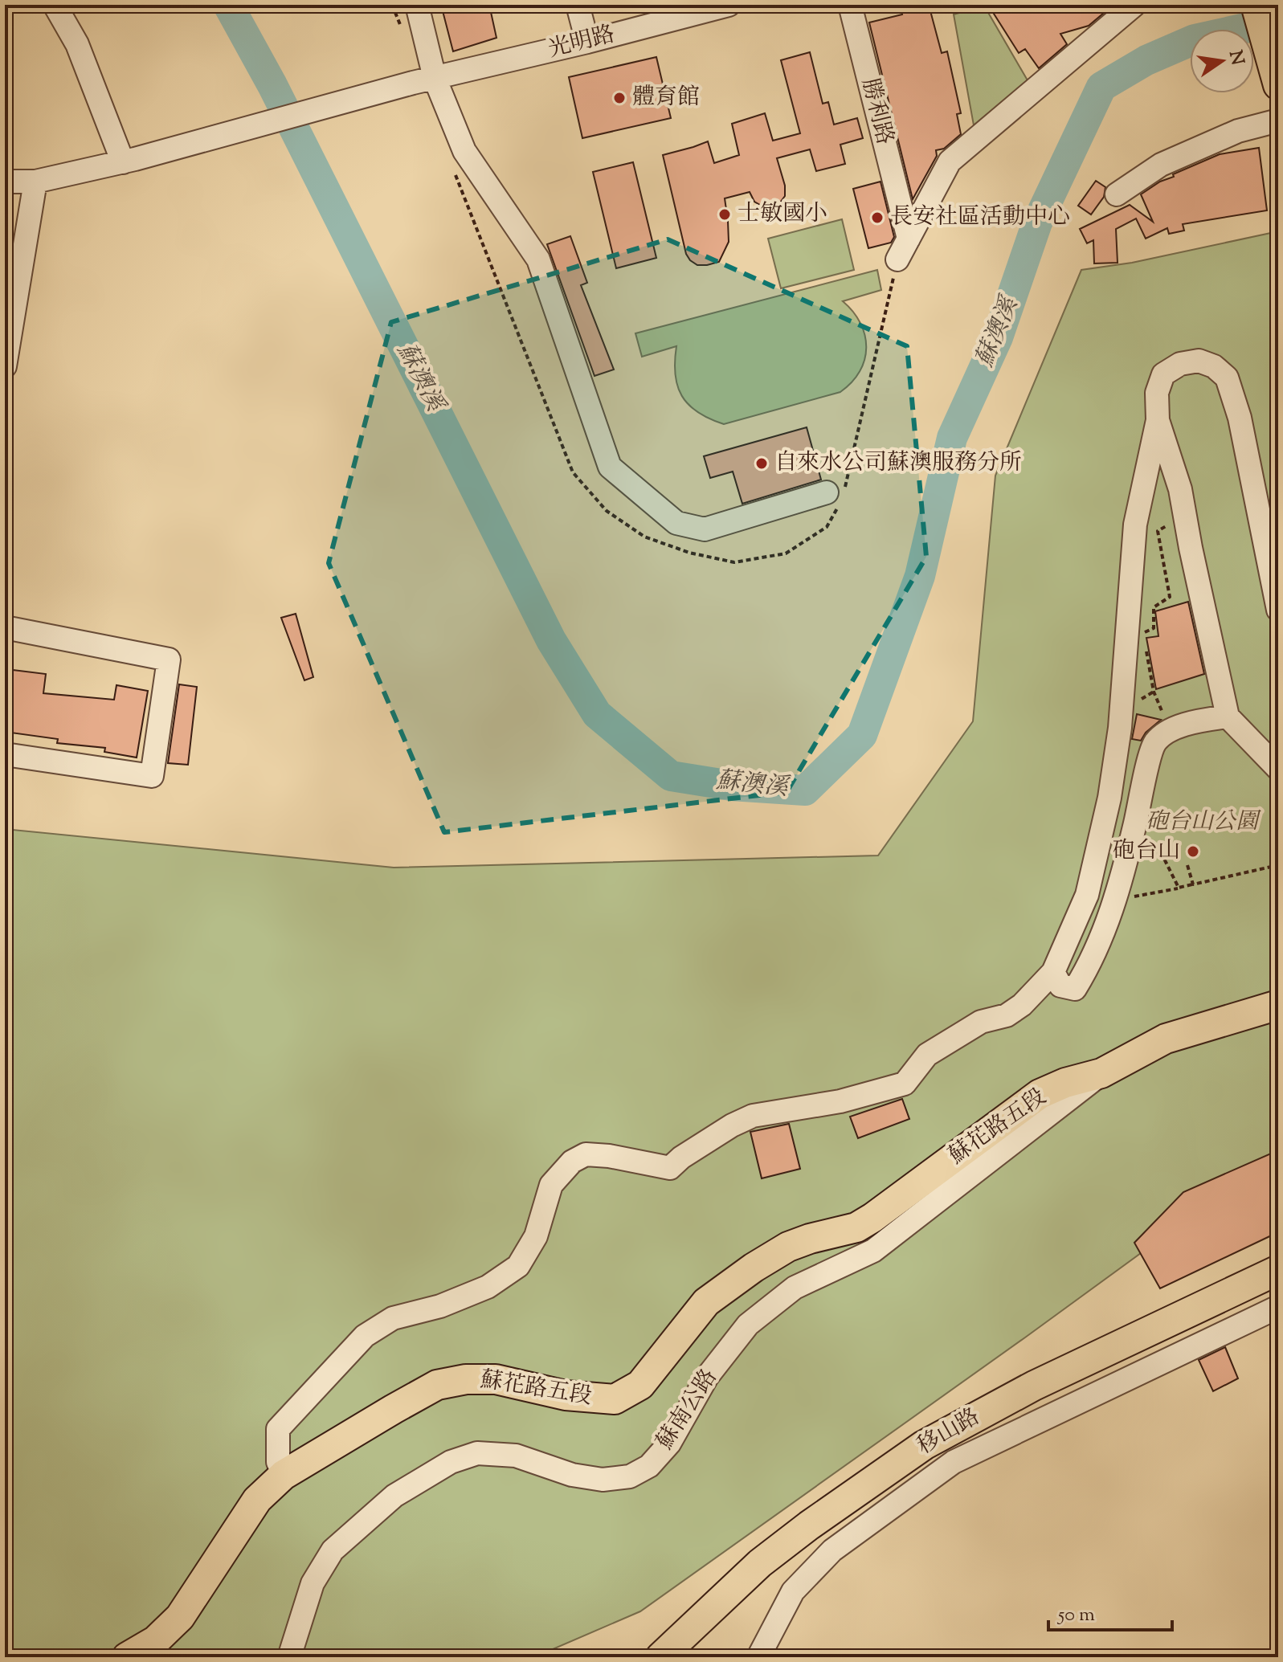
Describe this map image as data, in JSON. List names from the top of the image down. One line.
{"streets":{"main road":["蘇花路五段","移山路"],"street":["光明路","勝利路","蘇南公路"]},"crossings":[["蘇花路五段","蘇南公路"]],"water":["蘇澳溪"],"parks":["砲台山公園"],"places":["體育館","士敏國小","長安社區活動中心","自來水公司蘇澳服務分所","砲台山"],"scale_bar":"50 m","north":"right"}
